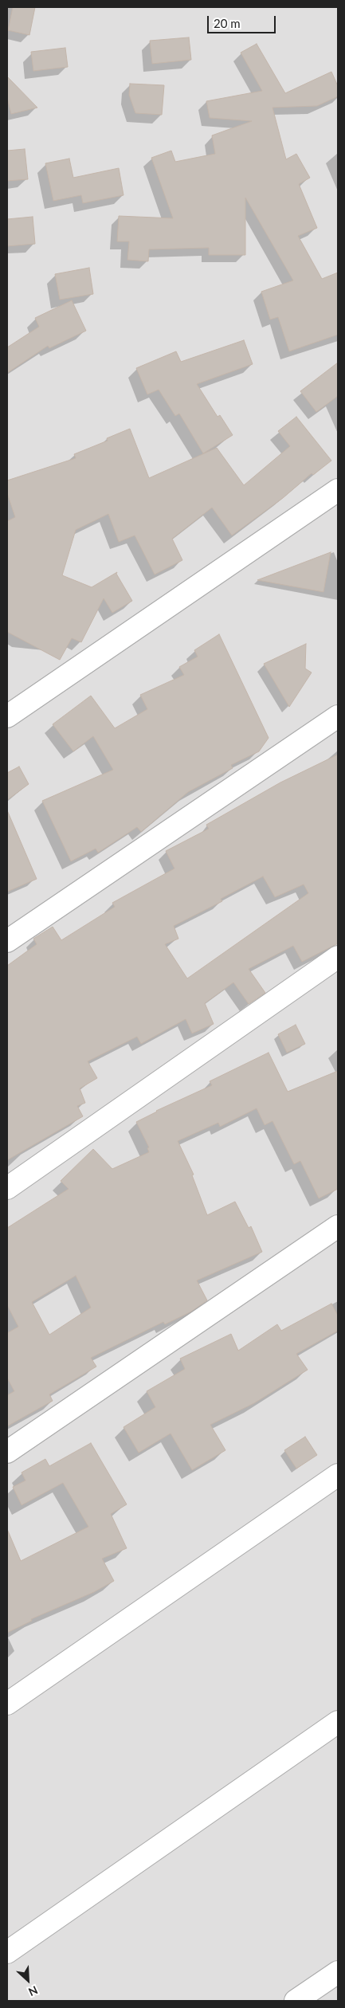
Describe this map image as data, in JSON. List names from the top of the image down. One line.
{"scale_bar":"20 m","north":"bottom right"}
